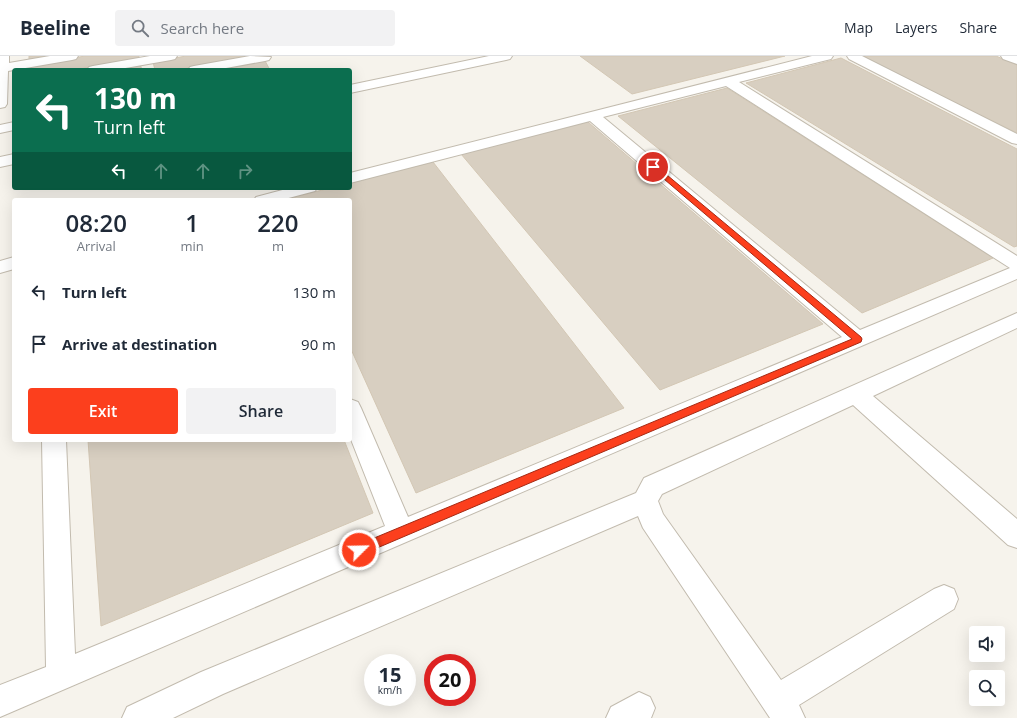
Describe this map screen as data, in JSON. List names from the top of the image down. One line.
{"page":{"header":"Beeline","search":"Search here","nav":["Map","Layers","Share"],"turn":["130 m","Turn left"],"eta":["08:20","Arrival","1","min","220","m"],"list":[{"name":"Turn left","value":"130 m"},{"name":"Arrive at destination","value":"90 m"}],"buttons":["Exit","Share"],"speed":"15 km/h","limit":"20"}}
